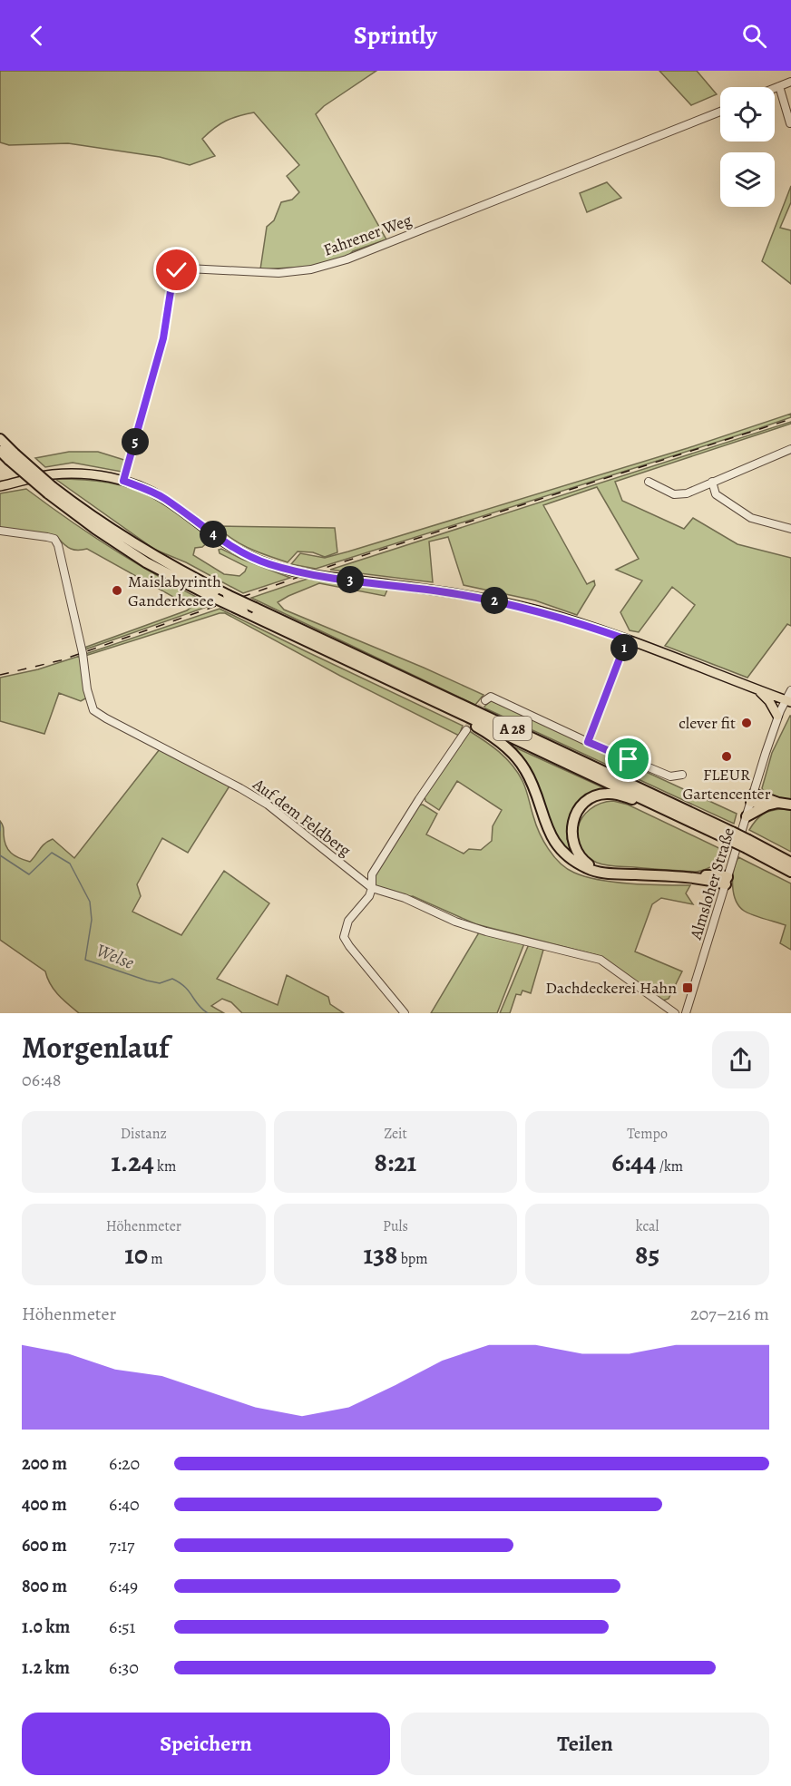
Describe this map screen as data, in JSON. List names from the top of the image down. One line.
{"streets":{"highway":["A 28"],"street":["Fahrener Weg","Auf dem Feldberg","Almsloher Straße"]},"water":["Welse"],"places":{"other":["Maislabyrinth Ganderkesee","clever fit","FLEUR Gartencenter"],"transit":["Dachdeckerei Hahn"]},"page":{"header":"Sprintly","pins":["5","4","3","2","1"],"heading":["Morgenlauf","06:48"],"stats":[["Distanz","1.24 km"],["Zeit","8:21"],["Tempo","6:44 /km"],["Höhenmeter","10 m"],["Puls","138 bpm"],["kcal","85"]],"chart":["Höhenmeter","207–216 m"],"list":[{"name":"200 m","note":"6:20"},{"name":"400 m","note":"6:40"},{"name":"600 m","note":"7:17"},{"name":"800 m","note":"6:49"},{"name":"1.0 km","note":"6:51"},{"name":"1.2 km","note":"6:30"}],"buttons":["Speichern","Teilen"]}}
